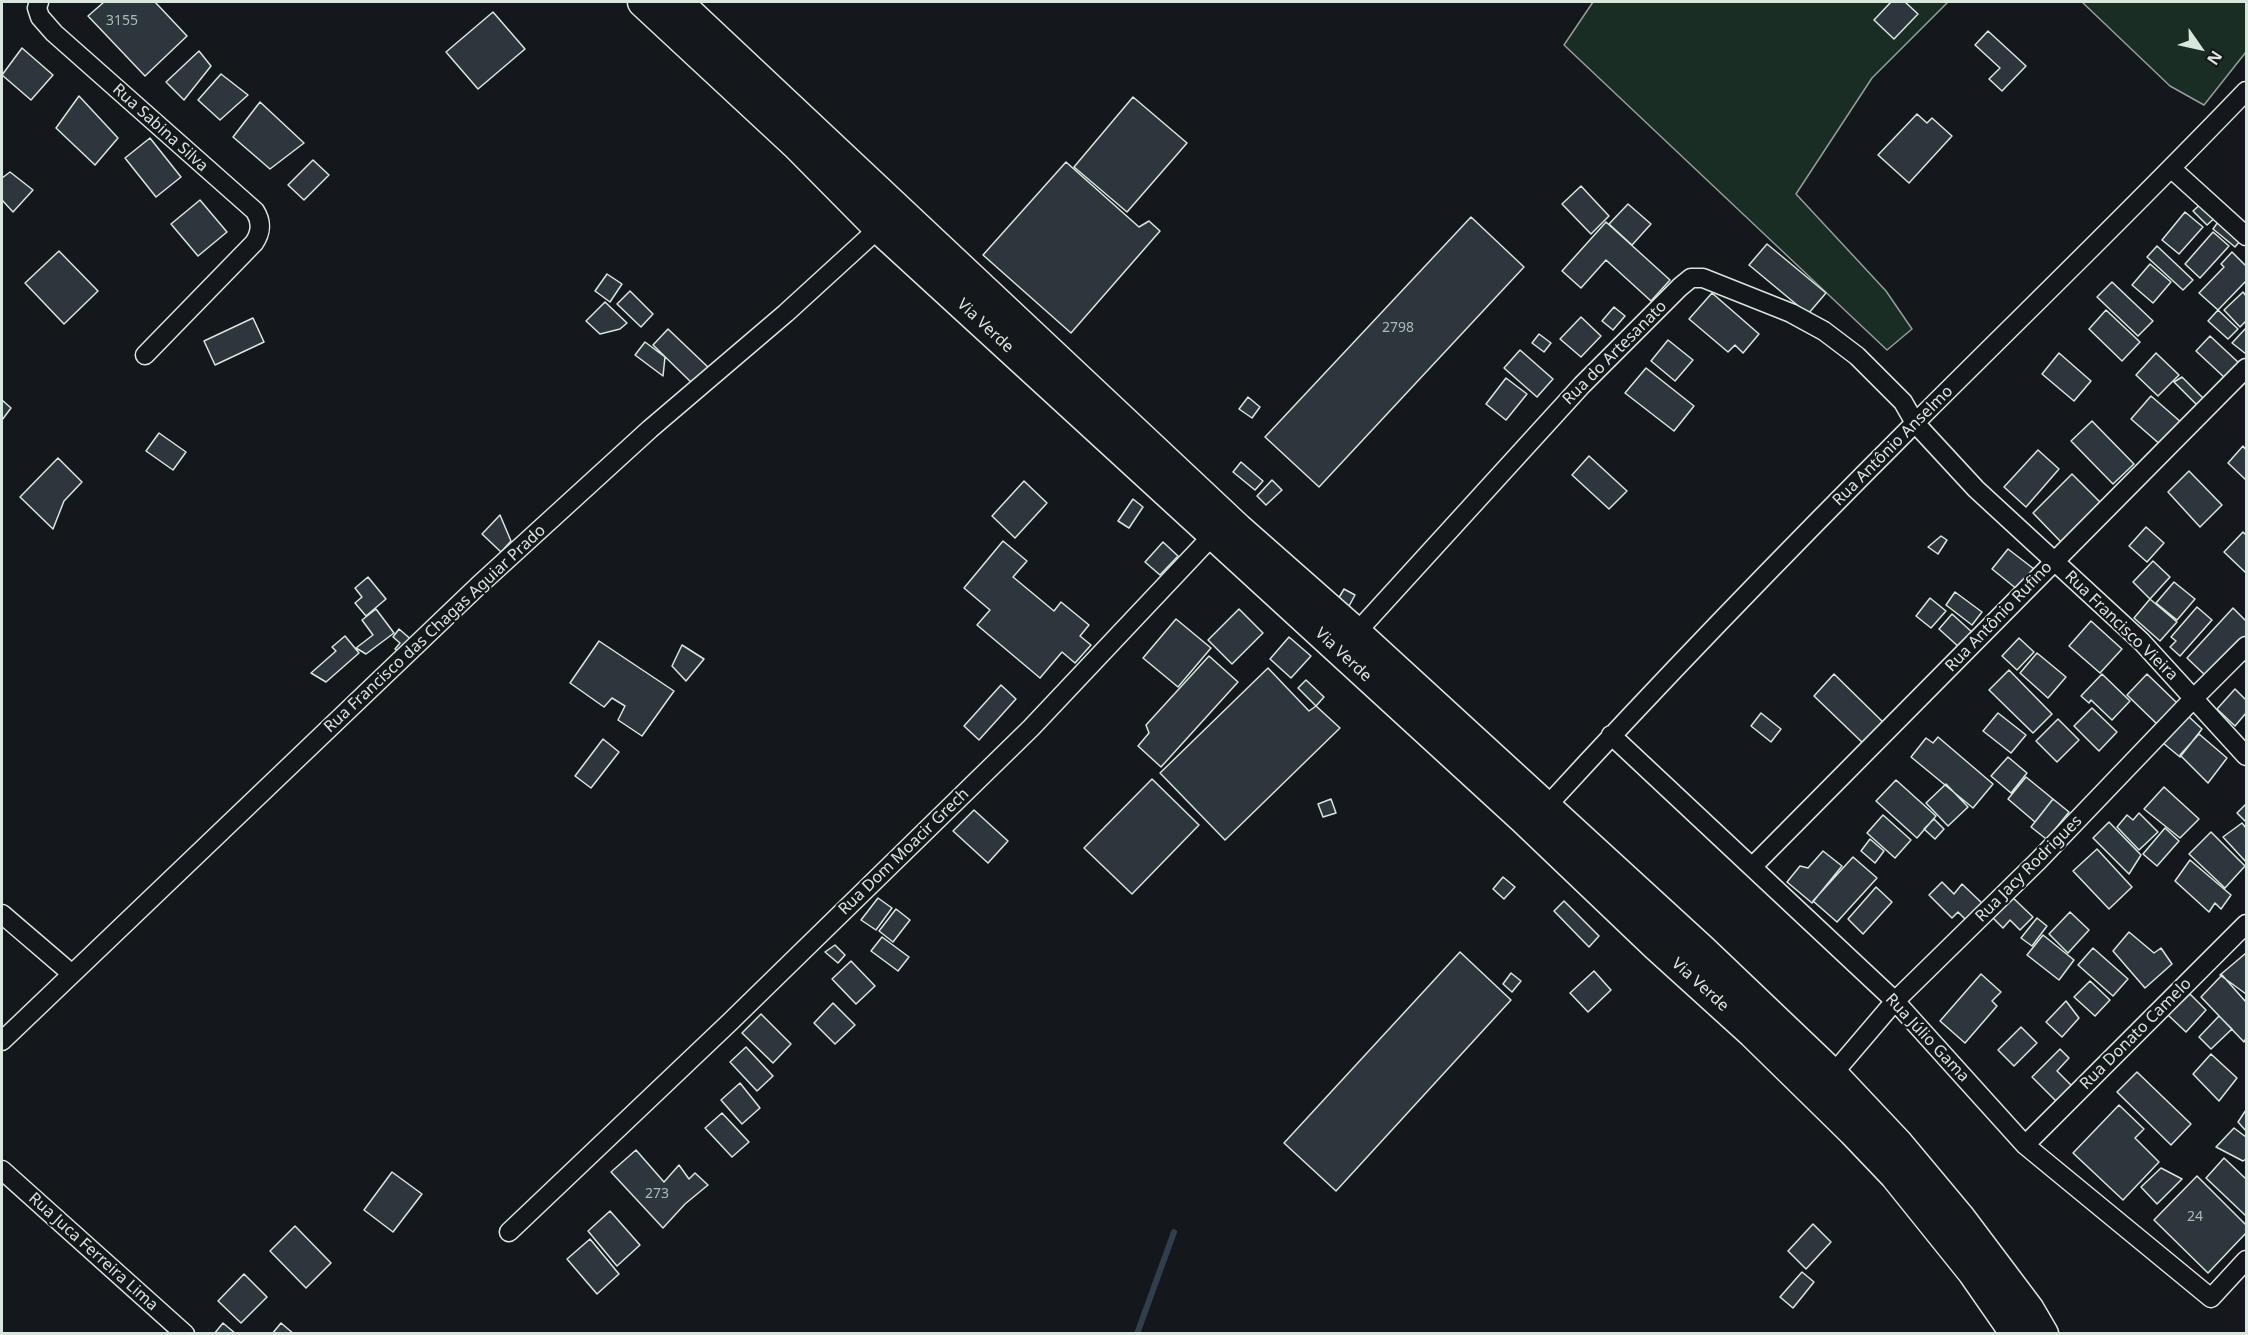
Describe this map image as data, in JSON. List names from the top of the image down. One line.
{"streets":{"main road":["Via Verde"],"street":["Rua Sabina Silva","Rua do Artesanato","Rua Antônio Anselmo","Rua Antônio Rufino","Rua Francisco Vieira","Rua Francisco das Chagas Aguiar Prado","Rua Dom Moacir Grech","Rua Jacy Rodrigues","Rua Donato Camelo","Rua Júlio Gama","Rua Juca Ferreira Lima"]},"crossings":[["Via Verde","Rua do Artesanato"],["Via Verde","Rua Antônio Anselmo"],["Via Verde","Rua Francisco das Chagas Aguiar Prado"],["Via Verde","Rua Dom Moacir Grech"],["Via Verde","Rua Jacy Rodrigues"],["Rua do Artesanato","Rua Antônio Anselmo"],["Rua do Artesanato","Rua Francisco Vieira"],["Rua Antônio Anselmo","Rua Francisco Vieira"],["Rua Antônio Anselmo","Rua Júlio Gama"],["Rua Antônio Rufino","Rua Francisco Vieira"],["Rua Antônio Rufino","Rua Júlio Gama"],["Rua Francisco Vieira","Rua Jacy Rodrigues"],["Rua Jacy Rodrigues","Rua Júlio Gama"],["Rua Donato Camelo","Rua Júlio Gama"]],"house_numbers":["3155","2798","273","24"],"north":"bottom right"}
